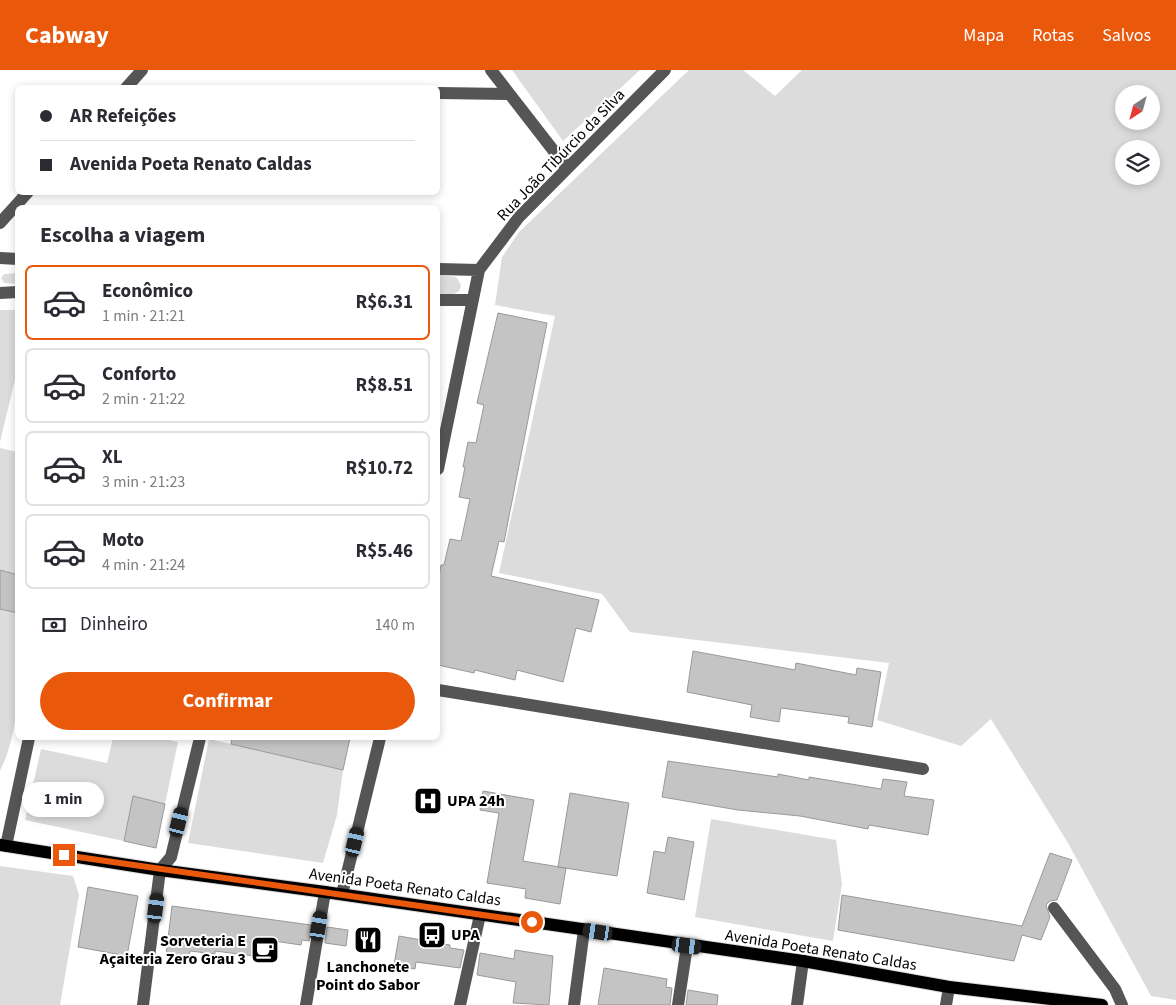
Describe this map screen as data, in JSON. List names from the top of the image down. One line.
{"streets":{"main road":["Avenida Poeta Renato Caldas"],"street":["Rua João Tibúrcio da Silva"]},"places":{"hospital":["UPA 24h"],"bus stop":["UPA"],"restaurant":["Lanchonete Point do Sabor"],"cafe":["Sorveteria E Açaiteria Zero Grau 3"]},"north":"bottom left","page":{"header":"Cabway","nav":["Mapa","Rotas","Salvos"],"banner":["AR Refeições","Avenida Poeta Renato Caldas"],"heading":"Escolha a viagem","list":[{"name":"Econômico","note":"1 min · 21:21","value":"R$6.31"},{"name":"Conforto","note":"2 min · 21:22","value":"R$8.51"},{"name":"XL","note":"3 min · 21:23","value":"R$10.72"},{"name":"Moto","note":"4 min · 21:24","value":"R$5.46"}],"pay":["Dinheiro","140 m"],"buttons":"Confirmar","bubble":"1 min"}}
